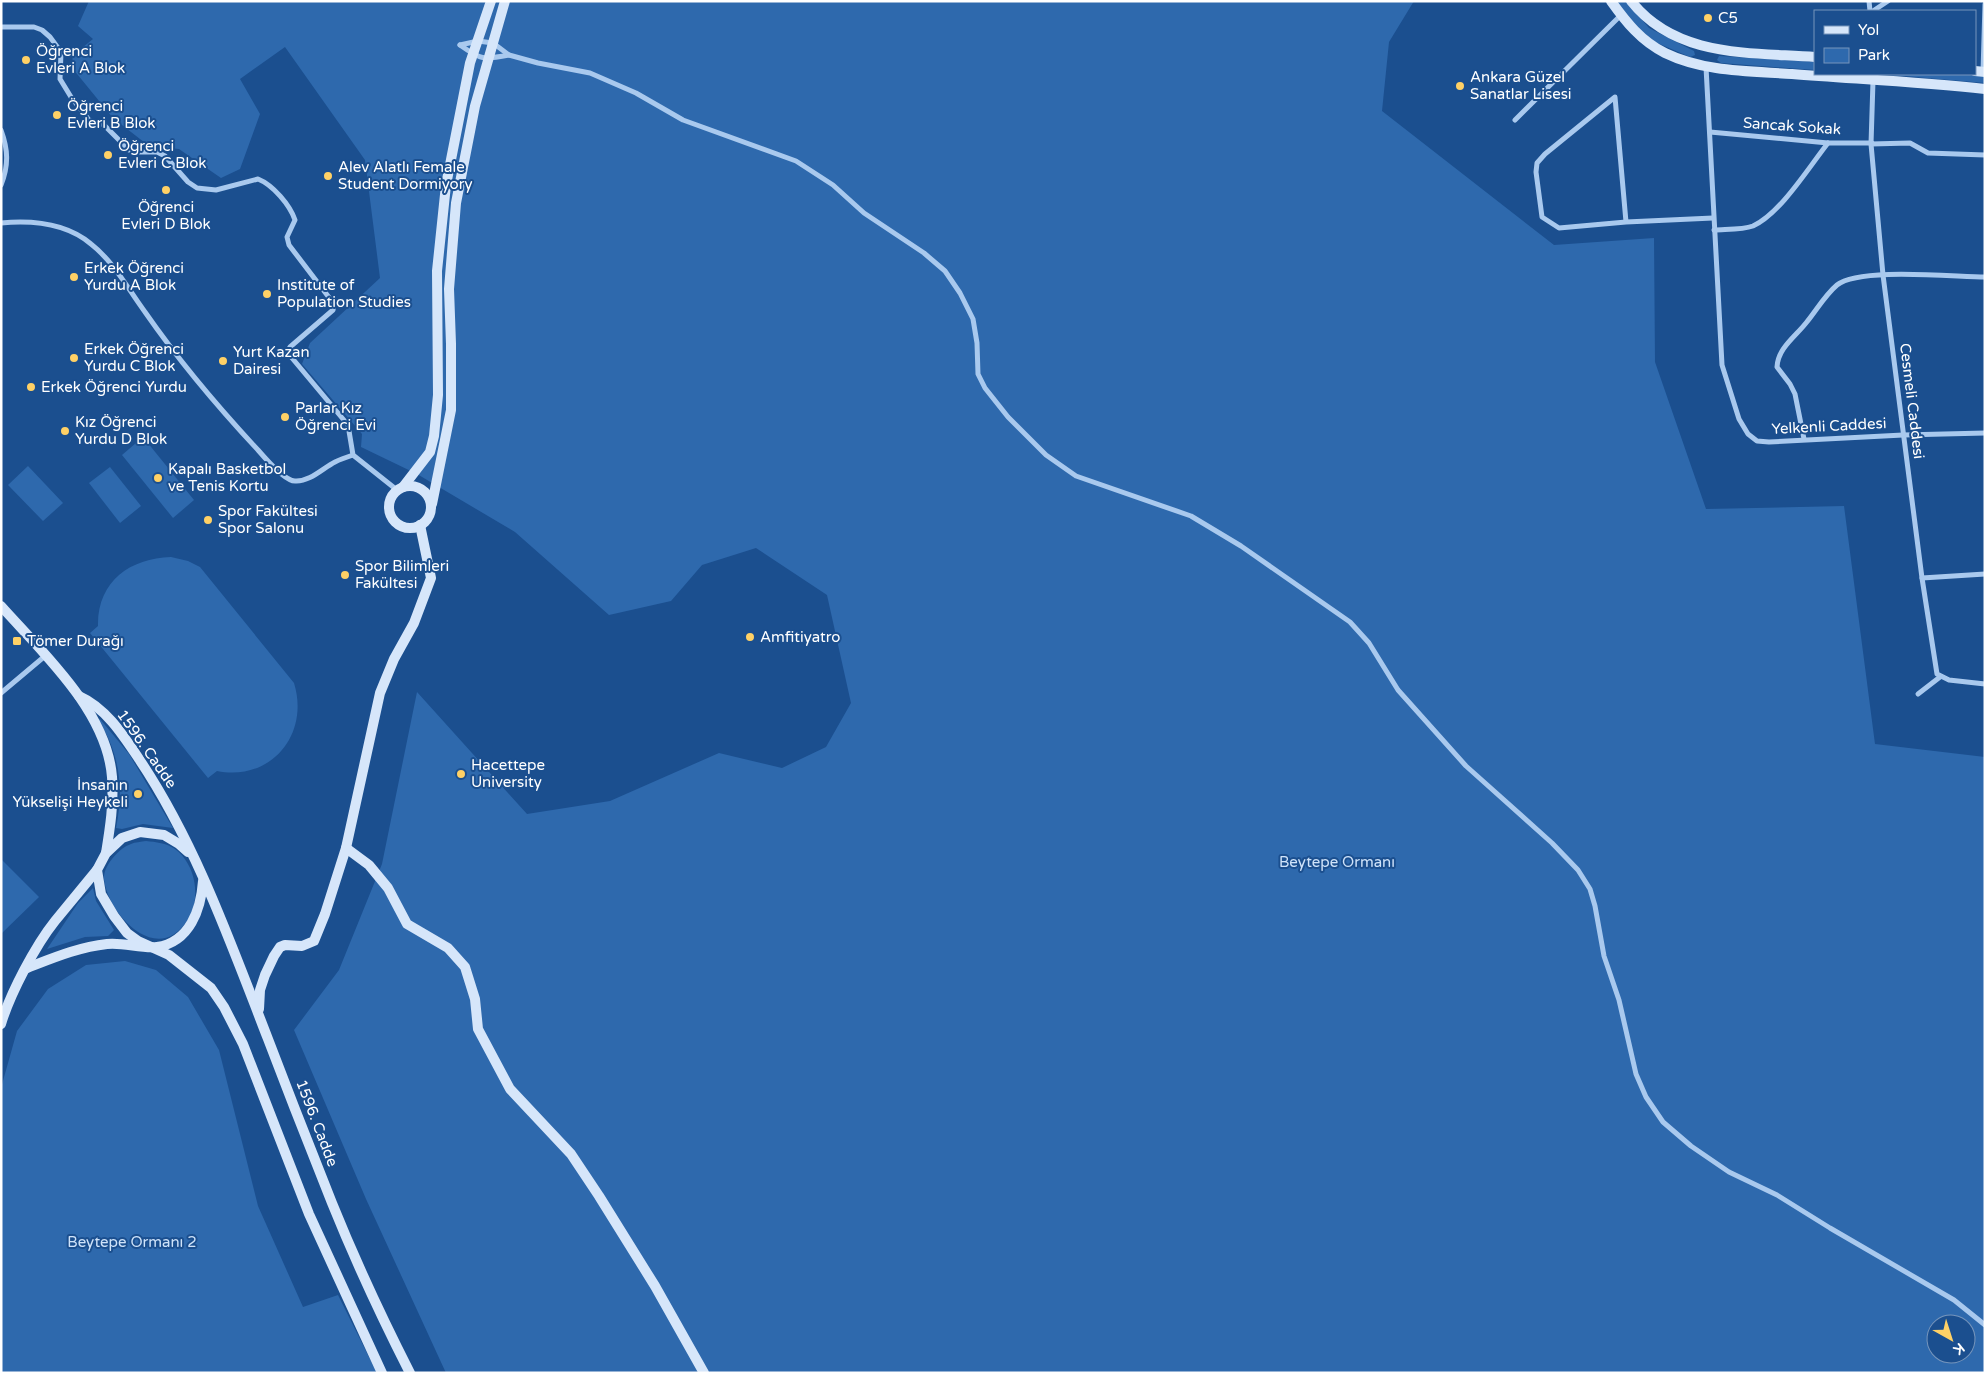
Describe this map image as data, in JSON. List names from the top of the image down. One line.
{"streets":{"main road":["1596. Cadde"],"street":["Sancak Sokak","Cesmeli Caddesi","Yelkenli Caddesi"]},"crossings":[["Sancak Sokak","Cesmeli Caddesi"],["Sancak Sokak","Yelkenli Caddesi"],["Cesmeli Caddesi","Yelkenli Caddesi"]],"parks":["Beytepe Ormanı","Beytepe Ormanı 2"],"places":{"other":["C5","Öğrenci Evleri A Blok","Ankara Güzel Sanatlar Lisesi","Öğrenci Evleri B Blok","Öğrenci Evleri C Blok","Alev Alatlı Female Student Dormiyory","Öğrenci Evleri D Blok","Erkek Öğrenci Yurdu A Blok","Institute of Population Studies","Erkek Öğrenci Yurdu C Blok","Yurt Kazan Dairesi","Erkek Öğrenci Yurdu","Parlar Kız Öğrenci Evi","Kız Öğrenci Yurdu D Blok","Kapalı Basketbol ve Tenis Kortu","Spor Fakültesi Spor Salonu","Spor Bilimleri Fakültesi","Amfitiyatro","Hacettepe University","İnsanın Yükselişi Heykeli"],"transit":["Tömer Durağı"]},"legend":["Yol","Park"],"north":"bottom right"}
